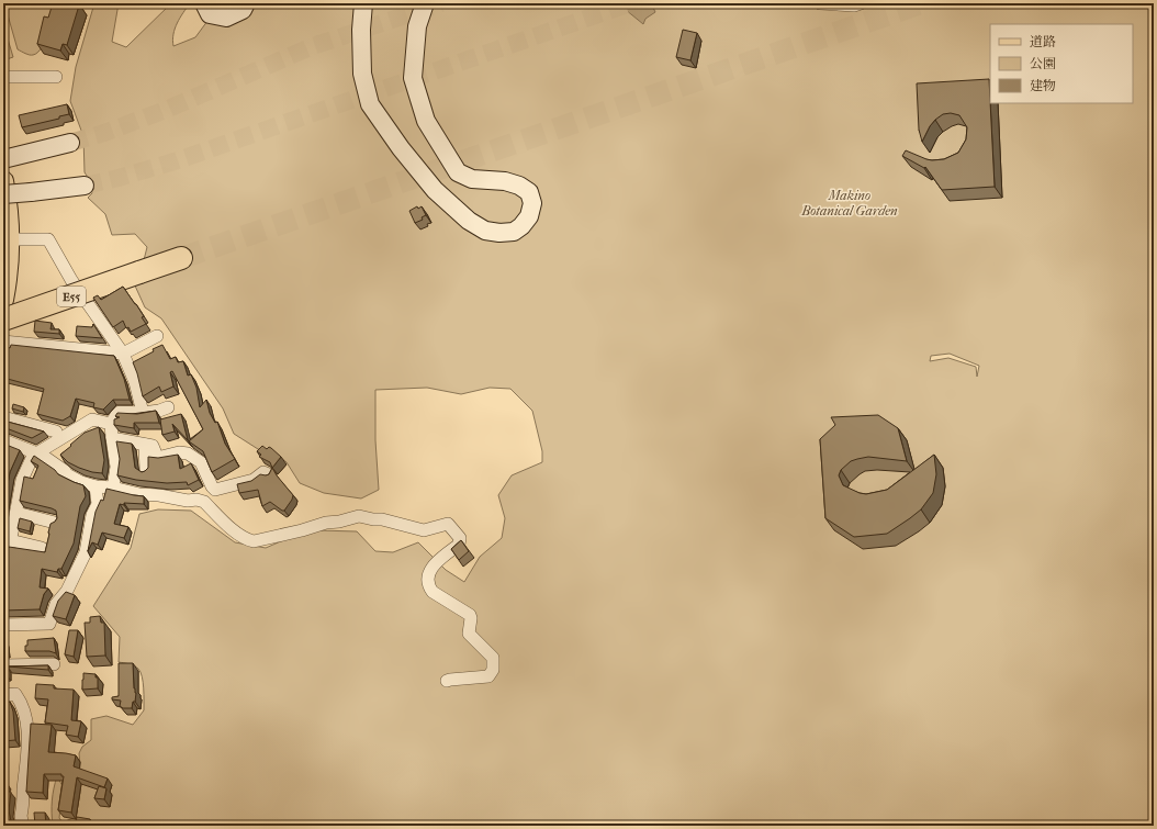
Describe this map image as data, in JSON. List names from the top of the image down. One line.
{"streets":{"highway":["E55"]},"parks":["Makino Botanical Garden"],"legend":["道路","公園","建物"]}
